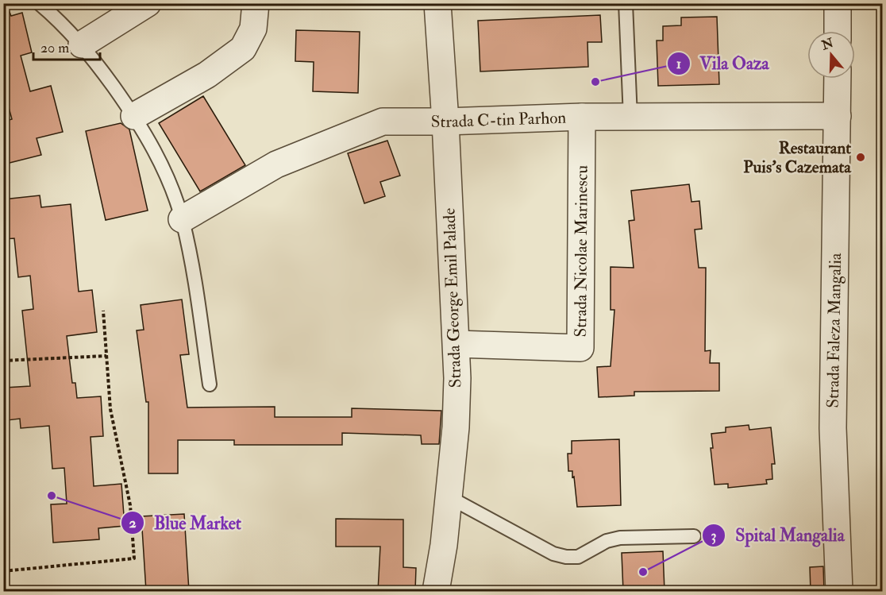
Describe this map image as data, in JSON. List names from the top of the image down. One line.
{"streets":{"street":["Strada C-tin Parhon","Strada Nicolae Marinescu","Strada George Emil Palade","Strada Faleza Mangalia"]},"crossings":[["Strada C-tin Parhon","Strada Nicolae Marinescu"],["Strada C-tin Parhon","Strada George Emil Palade"],["Strada C-tin Parhon","Strada Faleza Mangalia"],["Strada Nicolae Marinescu","Strada George Emil Palade"]],"places":["Vila Oaza","Restaurant Puis's Cazemata","Blue Market","Spital Mangalia"],"scale_bar":"20 m","north":"top"}
